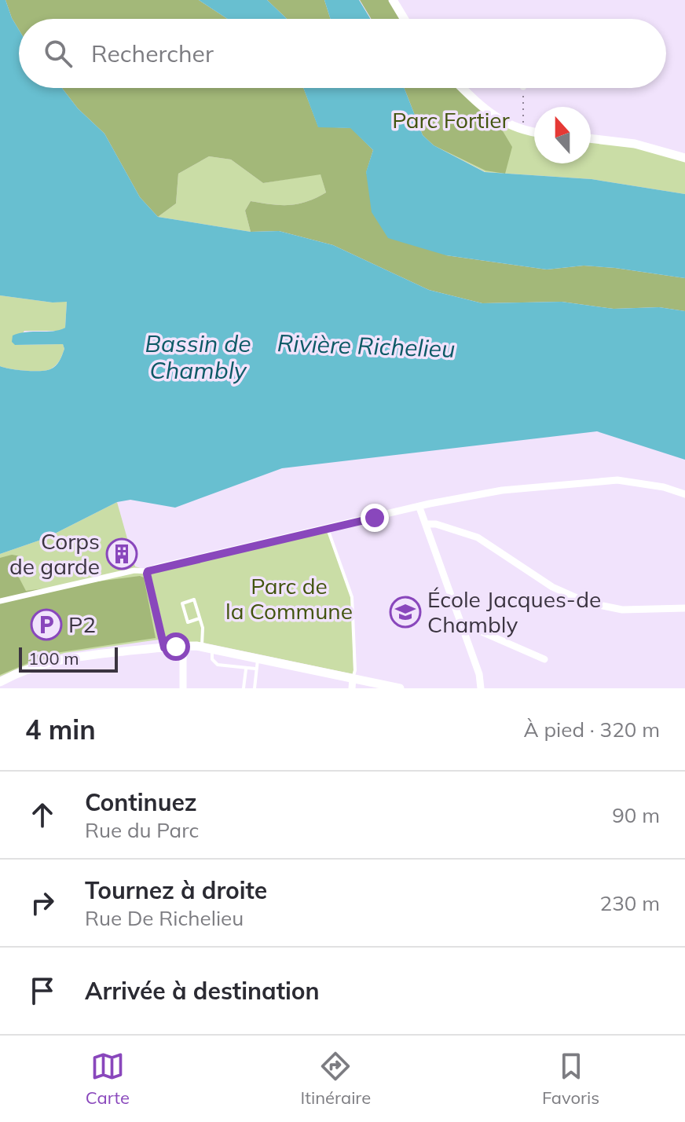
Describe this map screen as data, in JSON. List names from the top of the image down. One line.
{"water":["Bassin de Chambly","Rivière Richelieu"],"parks":["Parc Fortier","Parc de la Commune"],"places":{"building":["Corps de garde"],"school or university":["École Jacques-de Chambly"],"parking":["P2"]},"scale_bar":"100 m","north":"top","page":{"search":"Rechercher","scale":"100 m","heading":["4 min","À pied · 320 m"],"list":[["Continuez","Rue du Parc","90 m"],["Tournez à droite","Rue De Richelieu","230 m"],"Arrivée à destination"],"nav":["Carte","Itinéraire","Favoris"]}}
